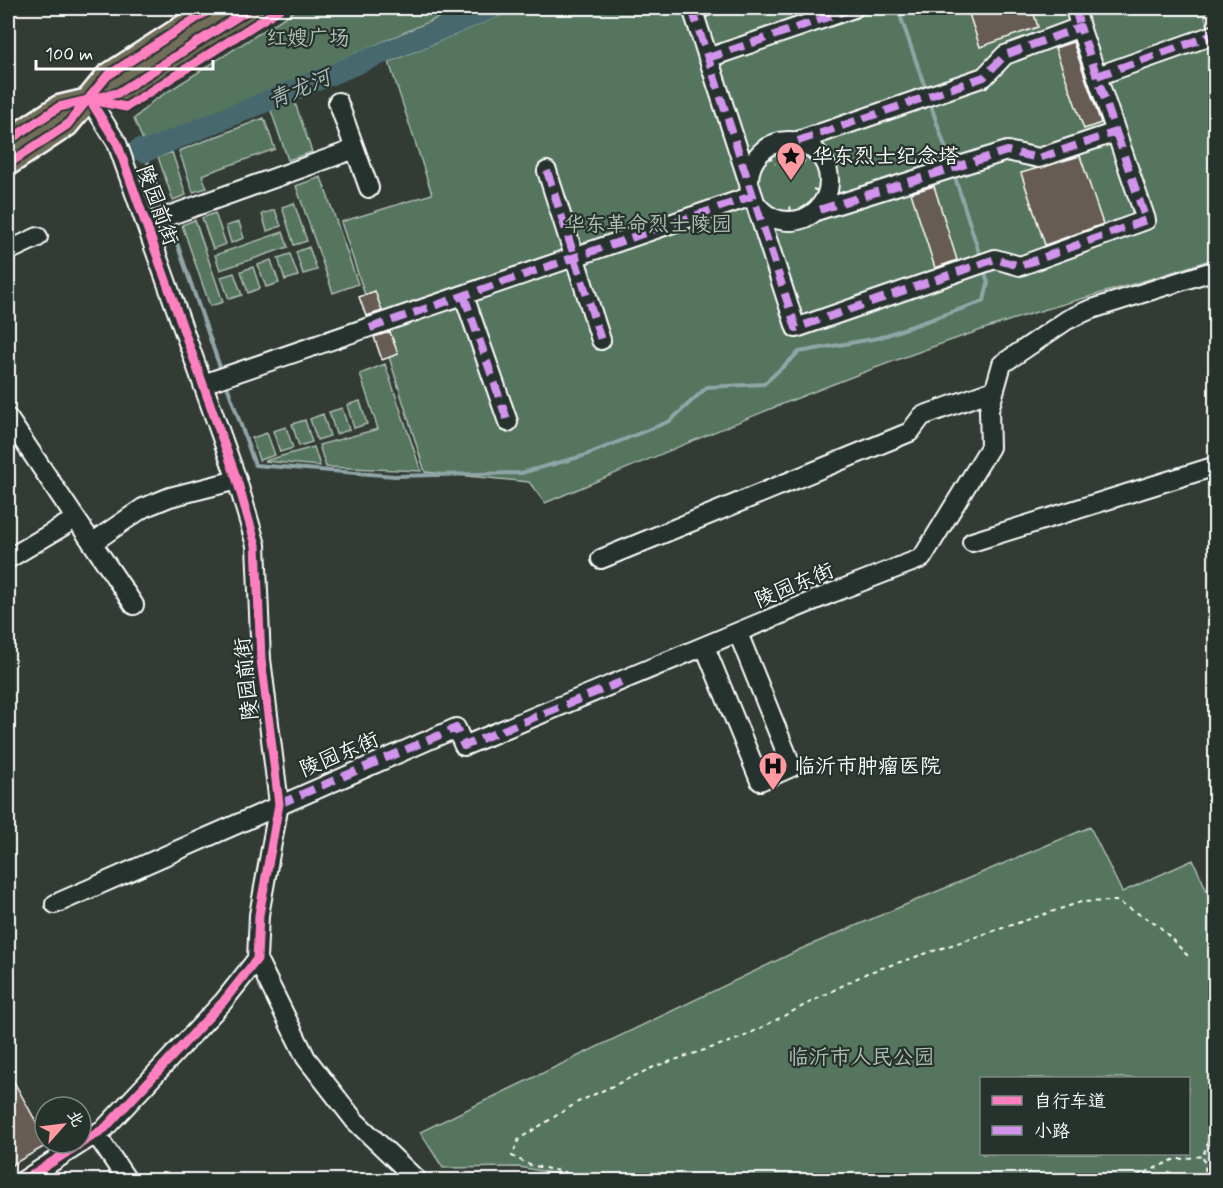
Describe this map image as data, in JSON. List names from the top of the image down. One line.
{"streets":{"street":["陵园前街","陵园东街"]},"crossings":[["陵园前街","陵园东街"]],"water":["青龙河"],"parks":["红嫂广场","华东革命烈士陵园","临沂市人民公园"],"places":{"place":["华东烈士纪念塔"],"hospital":["临沂市肿瘤医院"]},"legend":["自行车道","小路"],"scale_bar":"100 m","north":"top right"}
